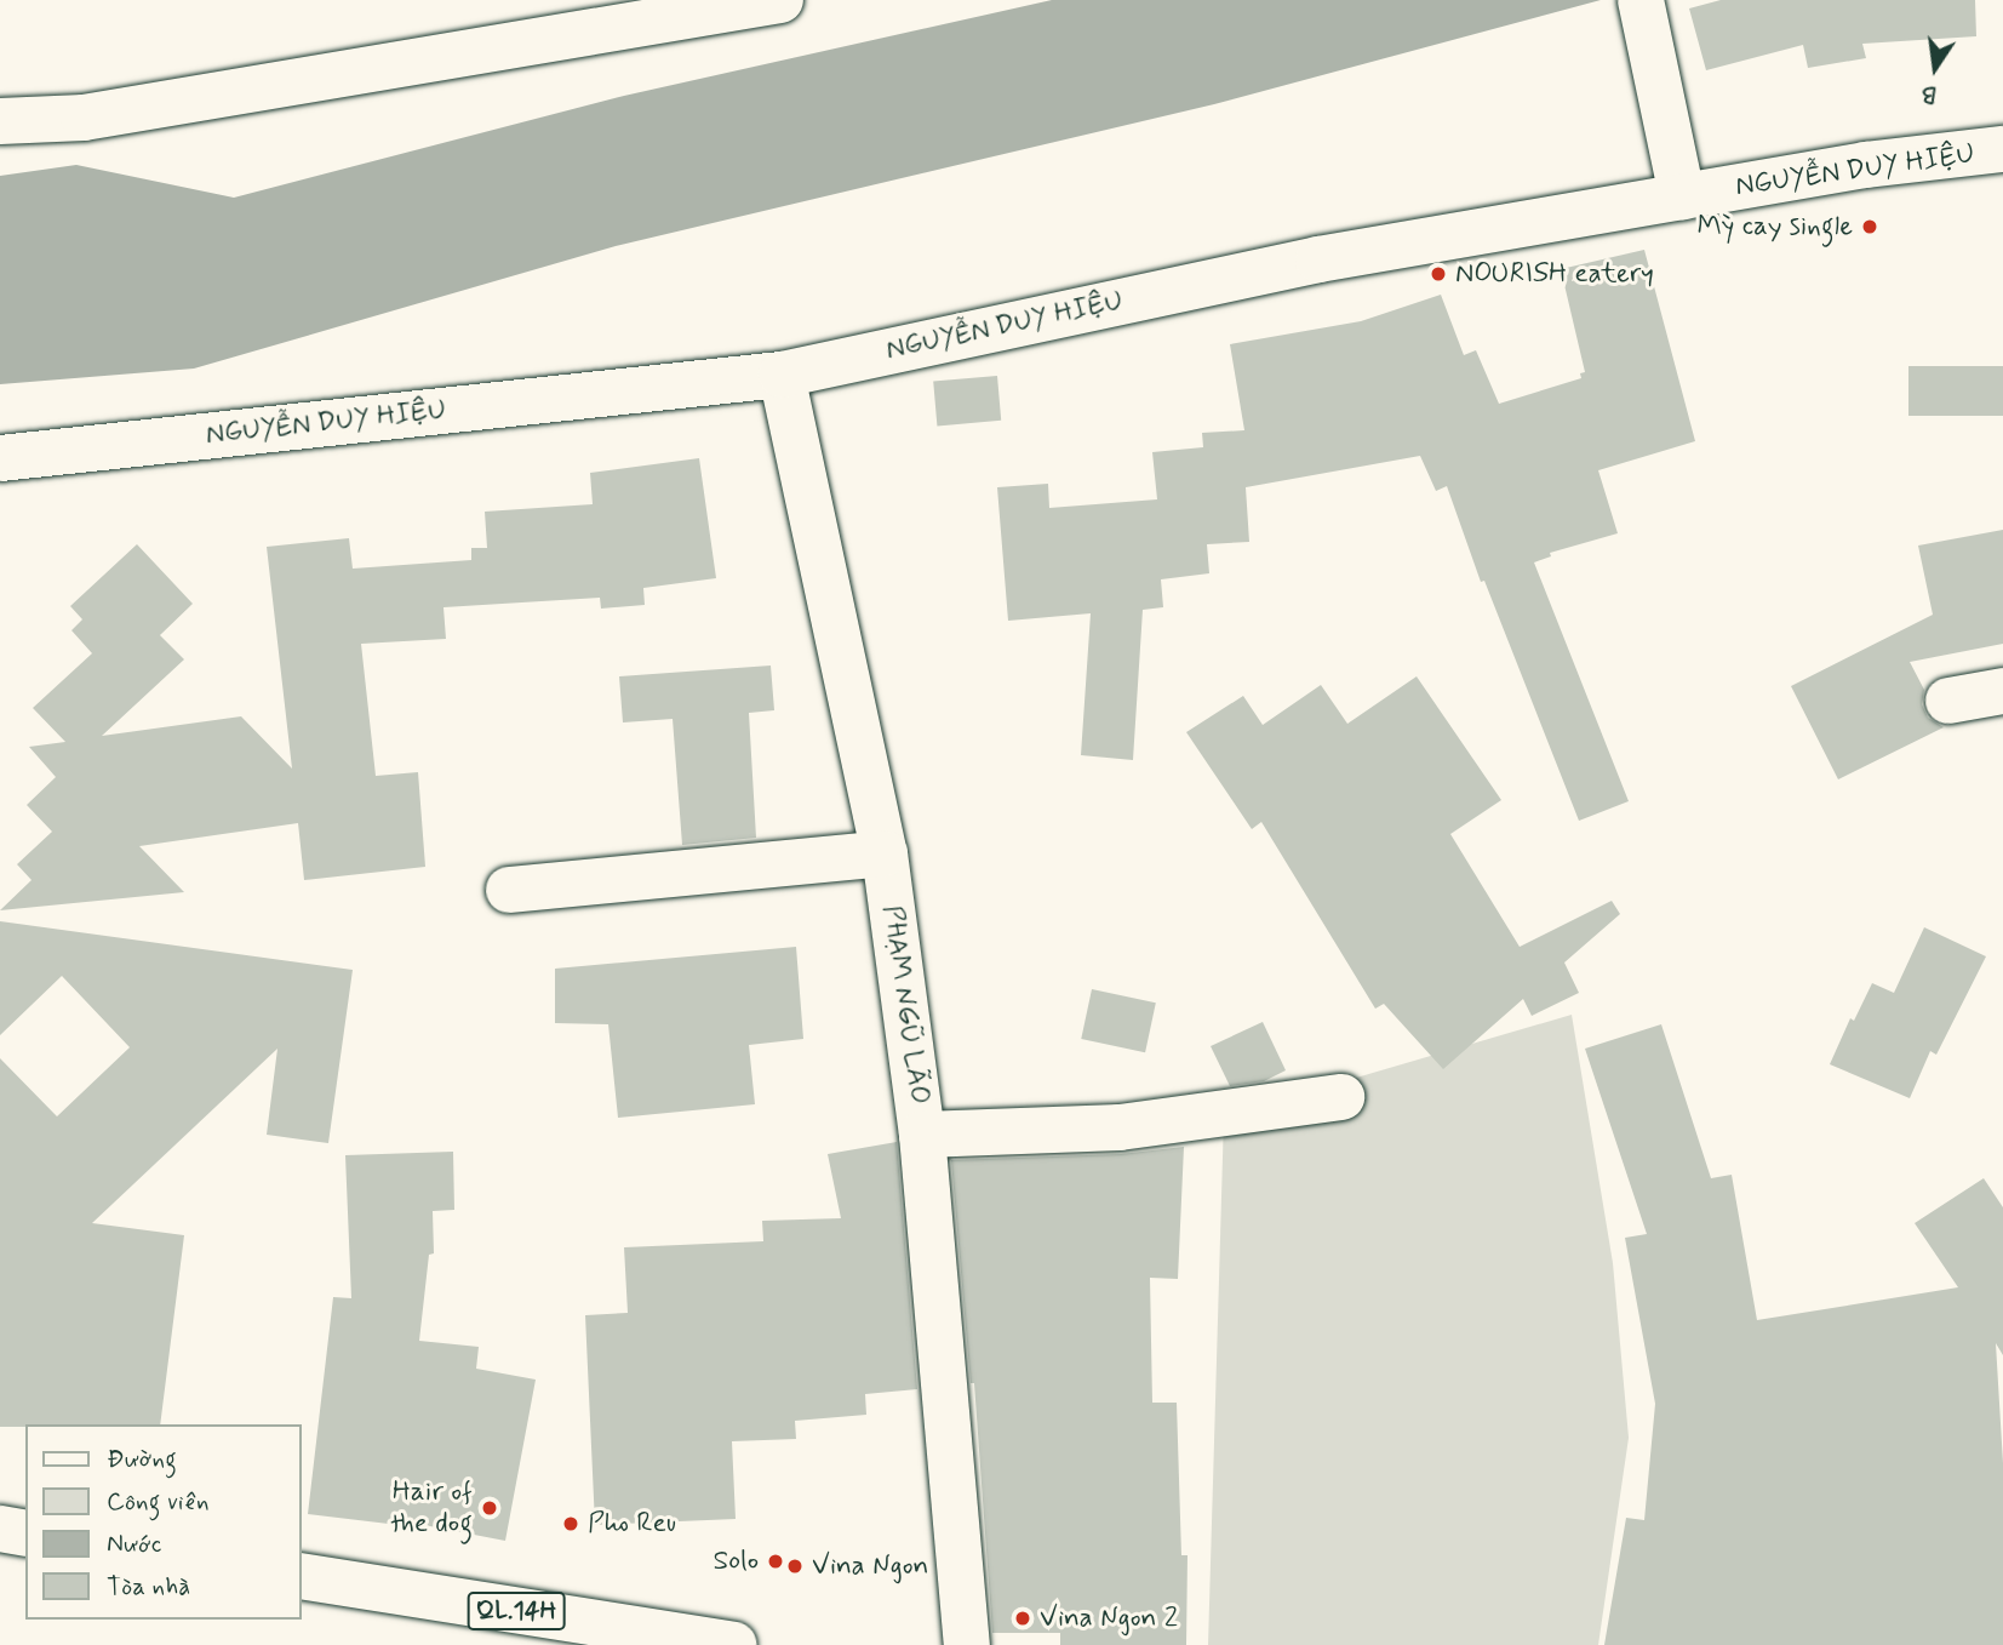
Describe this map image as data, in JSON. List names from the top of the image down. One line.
{"streets":{"street":["NGUYỄN DUY HIỆU","PHẠM NGŨ LÃO","QL.14H"]},"crossings":[["NGUYỄN DUY HIỆU","PHẠM NGŨ LÃO"]],"places":["Mỳ cay single","NOURISH eatery","Hair of the dog","Pho Reu","Solo","Vina Ngon","Vina Ngon 2"],"legend":["Đường","Công viên","Nước","Tòa nhà"],"north":"bottom"}
